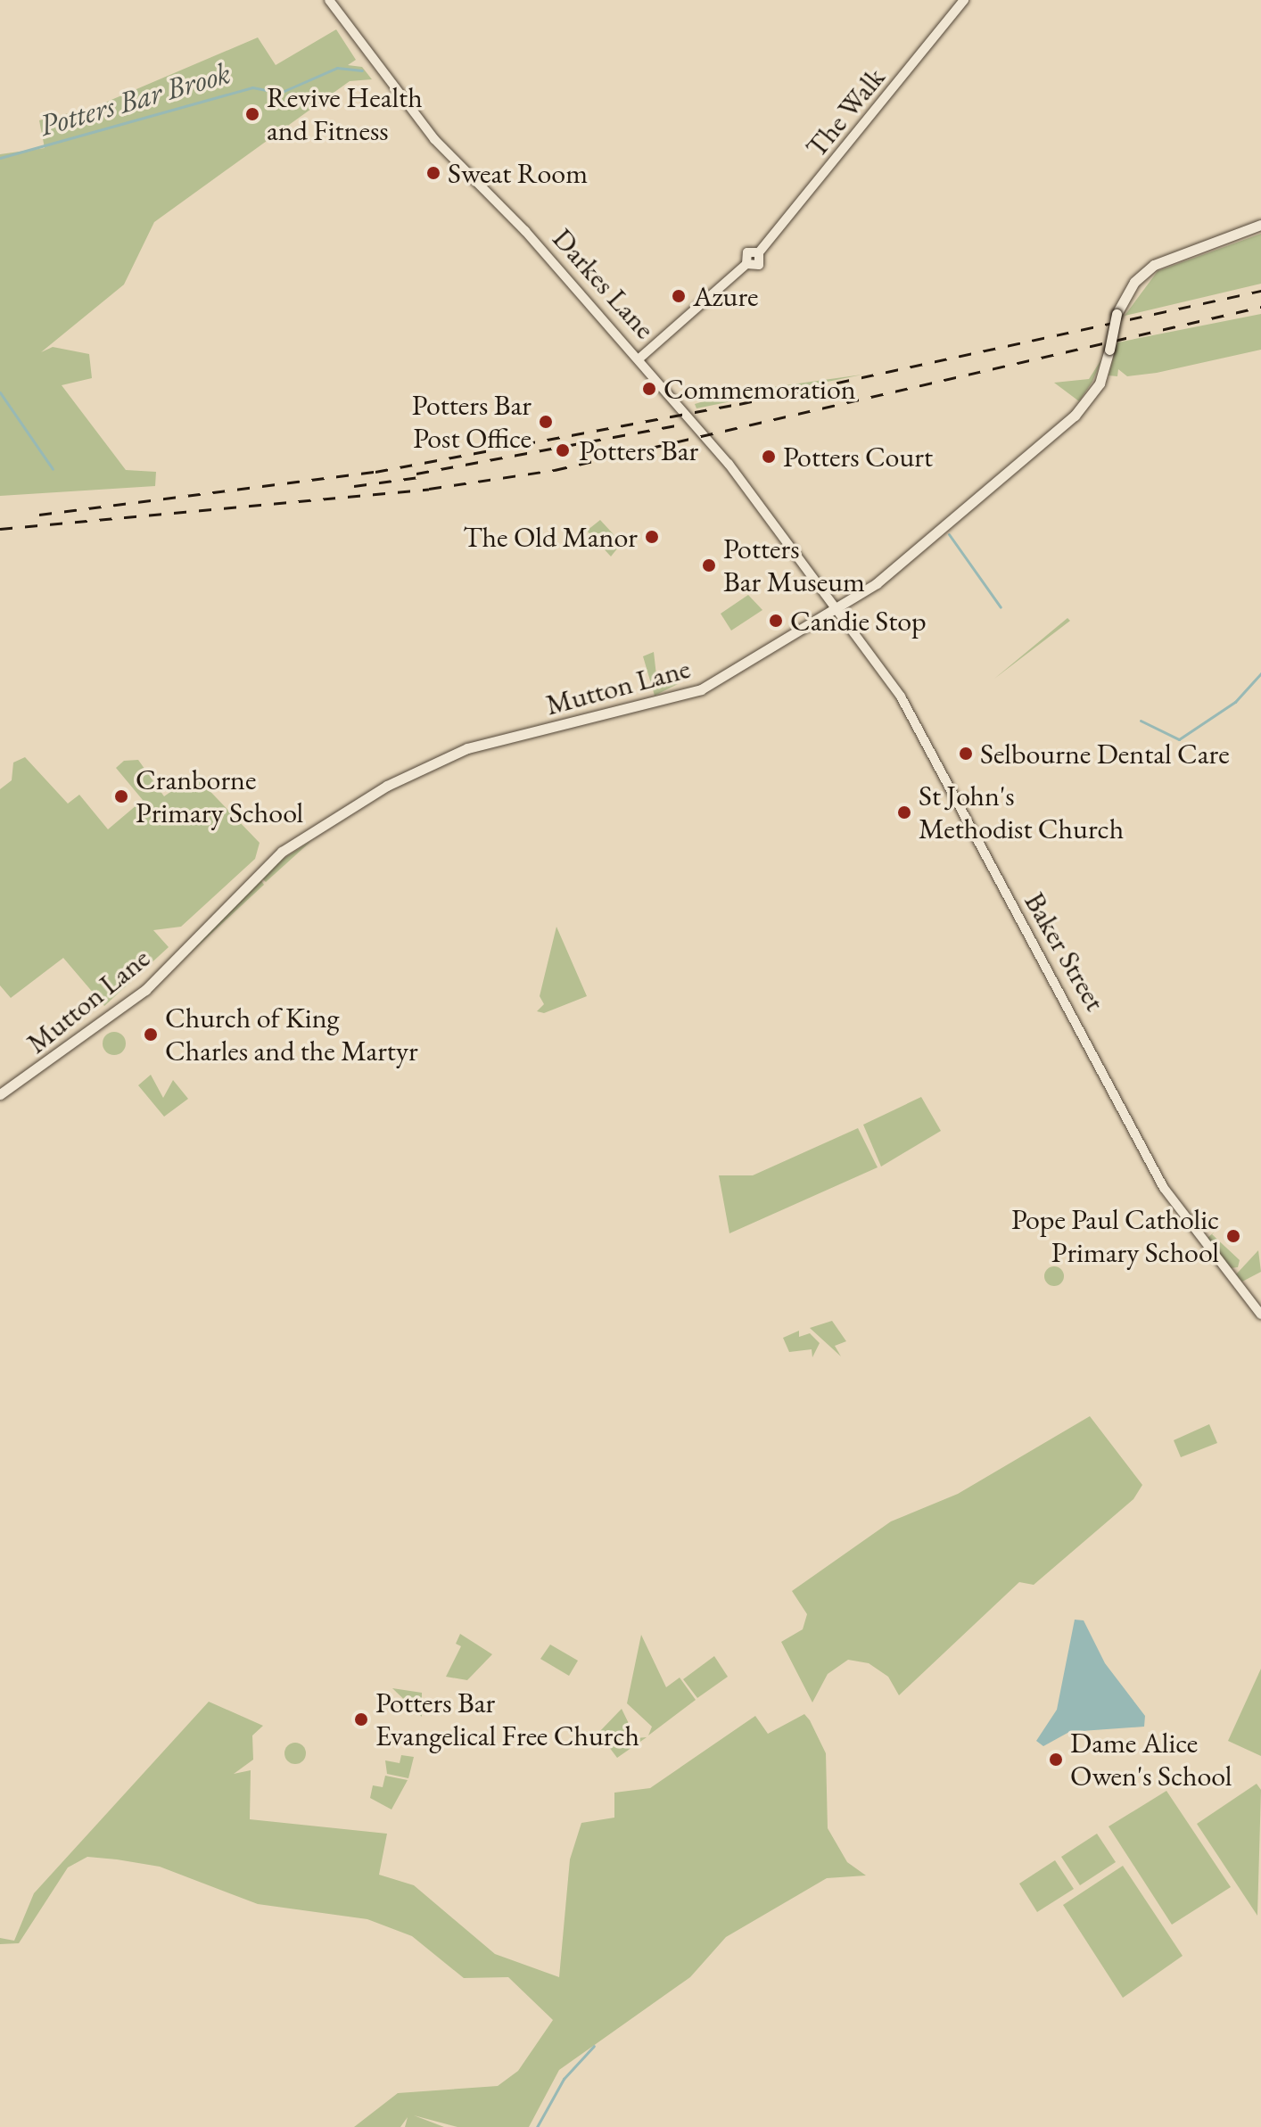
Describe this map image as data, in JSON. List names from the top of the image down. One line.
{"streets":{"main road":["Mutton Lane"],"street":["The Walk","Darkes Lane","Baker Street"]},"crossings":[["The Walk","Darkes Lane"],["Darkes Lane","Mutton Lane"],["Darkes Lane","Baker Street"],["Mutton Lane","Baker Street"]],"water":["Potters Bar Brook"],"places":["Revive Health and Fitness","Sweat Room","Azure","Commemoration","Potters Bar Post Office","Potters Bar","Potters Court","The Old Manor","Potters Bar Museum","Candie Stop","Selbourne Dental Care","Cranborne Primary School","St John's Methodist Church","Church of King Charles and the Martyr","Pope Paul Catholic Primary School","Potters Bar Evangelical Free Church","Dame Alice Owen's School"]}
